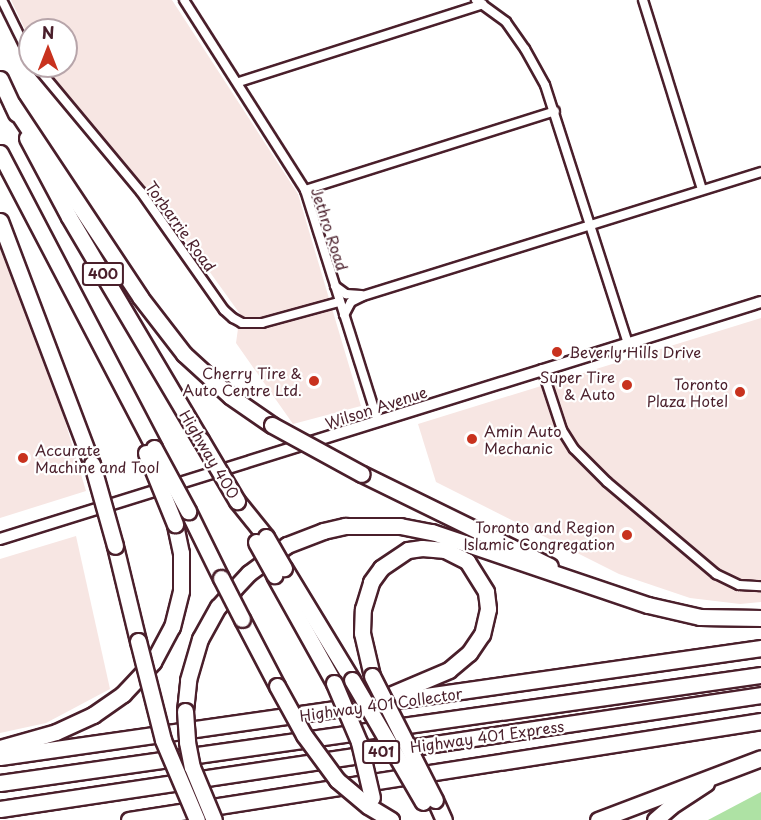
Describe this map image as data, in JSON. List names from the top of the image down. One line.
{"streets":{"highway":["400","Highway 400","Highway 401 Collector","Highway 401 Express","401"],"main road":["Wilson Avenue"],"street":["Torbarrie Road","Jethro Road"]},"crossings":[["Torbarrie Road","Jethro Road"],["Jethro Road","Wilson Avenue"]],"places":["Beverly Hills Drive","Cherry Tire & Auto Centre Ltd.","Super Tire & Auto","Toronto Plaza Hotel","Amin Auto Mechanic","Accurate Machine and Tool","Toronto and Region Islamic Congregation"],"north":"top"}
